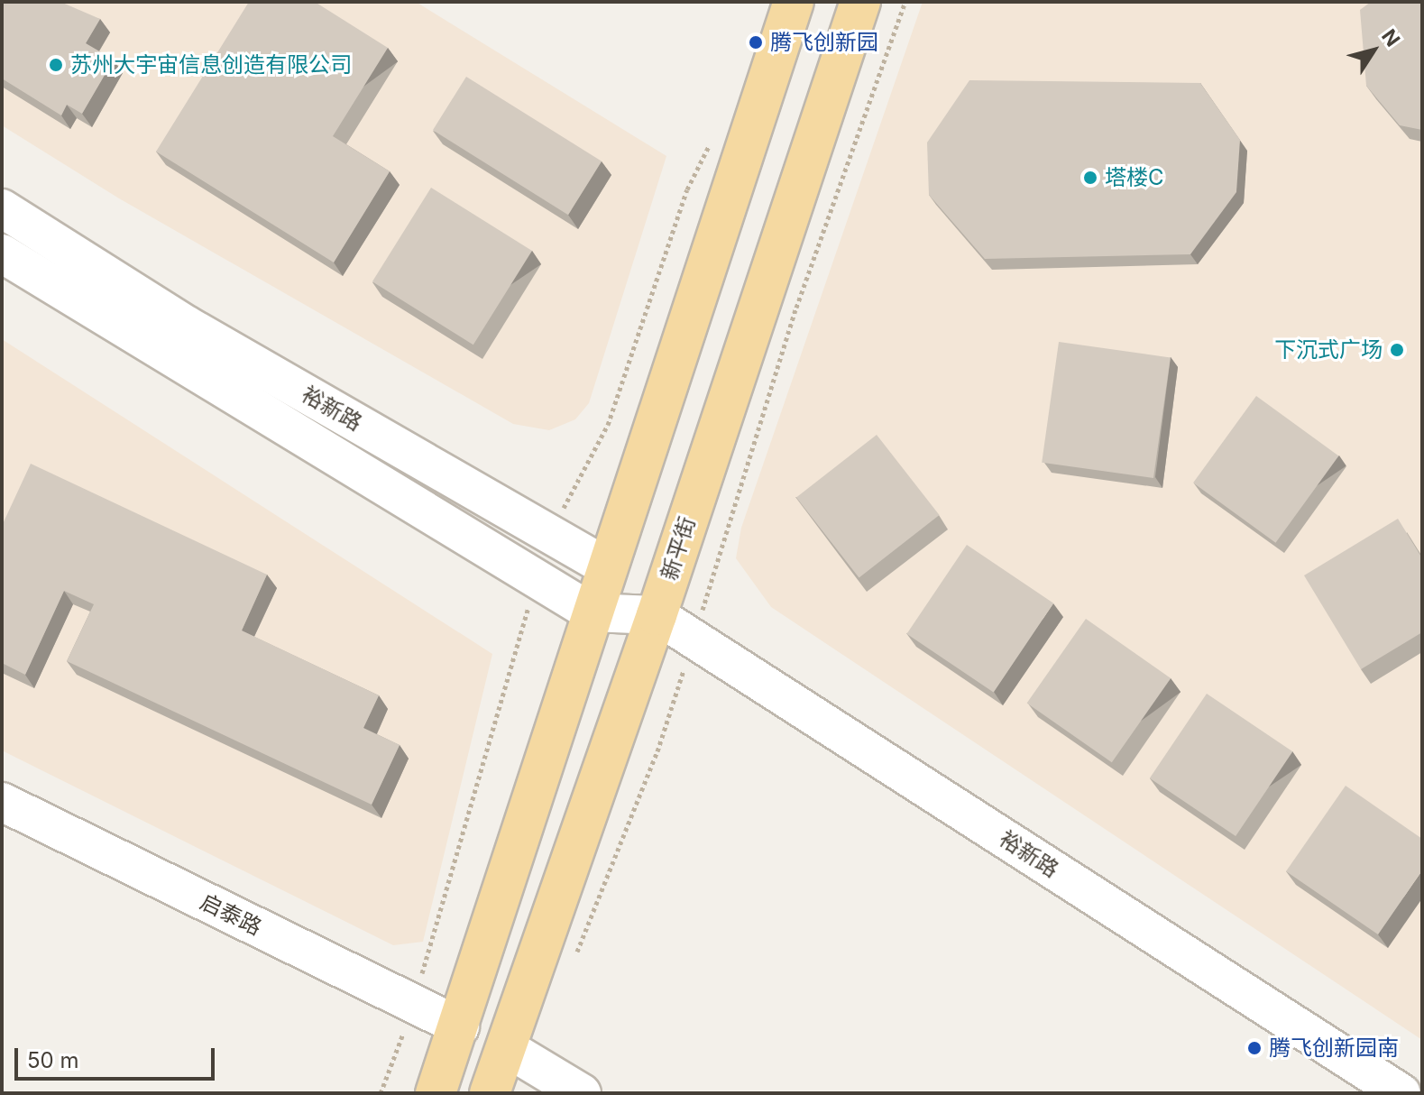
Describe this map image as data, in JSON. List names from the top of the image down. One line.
{"streets":{"main road":["裕新路","新平街"],"street":["启泰路"]},"crossings":[["裕新路","新平街"]],"places":["腾飞创新园","苏州大宇宙信息创造有限公司","塔楼C","下沉式广场","腾飞创新园南"],"scale_bar":"50 m","north":"top right"}
